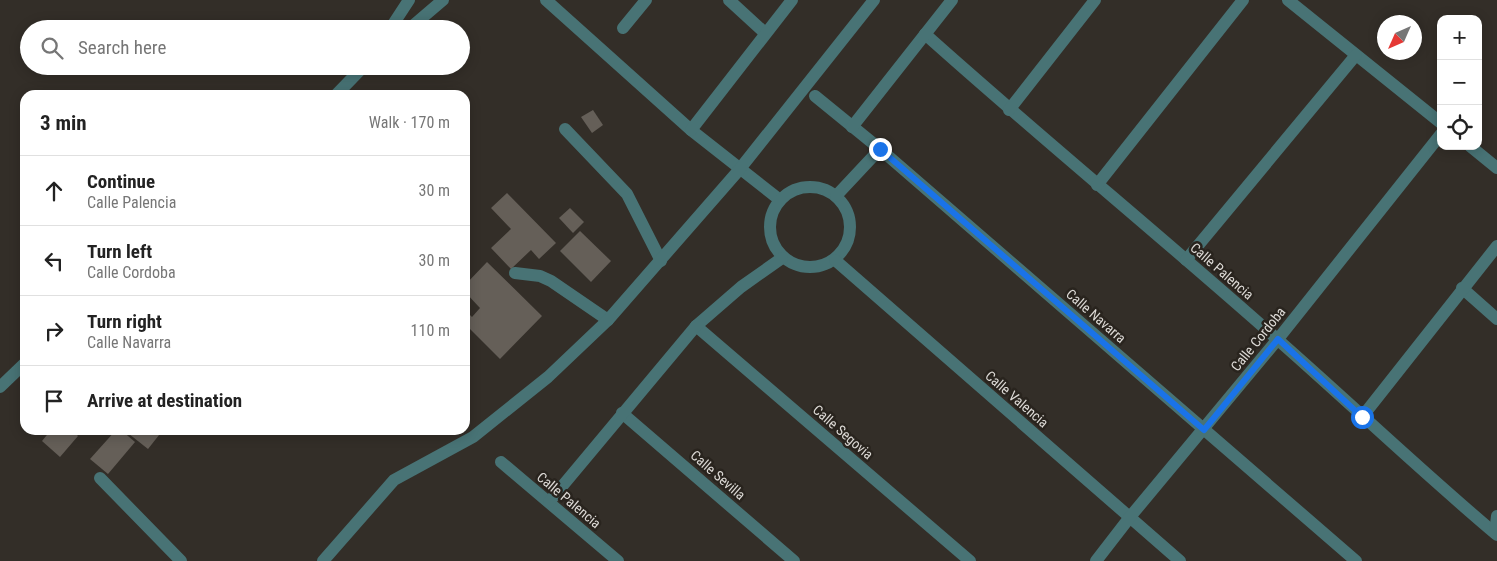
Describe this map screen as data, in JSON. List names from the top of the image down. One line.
{"streets":{"street":["Calle Palencia","Calle Navarra","Calle Cordoba","Calle Valencia","Calle Segovia","Calle Sevilla"]},"crossings":[["Calle Palencia","Calle Cordoba"],["Calle Navarra","Calle Cordoba"],["Calle Cordoba","Calle Valencia"]],"north":"bottom left","page":{"map_buttons":["+","−"],"search":"Search here","heading":["3 min","Walk · 170 m"],"list":[["Continue","Calle Palencia","30 m"],["Turn left","Calle Cordoba","30 m"],["Turn right","Calle Navarra","110 m"],"Arrive at destination"]}}
